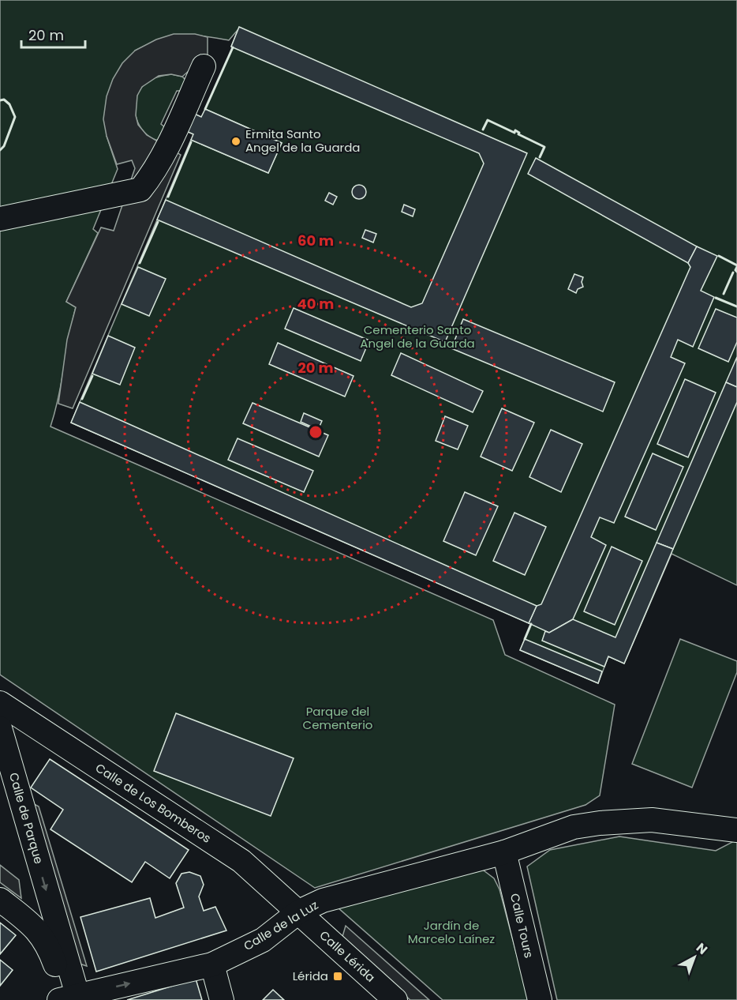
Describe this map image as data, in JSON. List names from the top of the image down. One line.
{"streets":{"street":["Calle de Los Bomberos","Calle de Parque","Calle de la Luz","Calle Tours","Calle Lérida"]},"crossings":[["Calle de Los Bomberos","Calle de la Luz"],["Calle de Los Bomberos","Calle Lérida"],["Calle de Parque","Calle de la Luz"],["Calle de la Luz","Calle Tours"],["Calle de la Luz","Calle Lérida"]],"one_way":["Calle de Parque"],"parks":["Cementerio Santo Angel de la Guarda","Parque del Cementerio","Jardín de Marcelo Laínez"],"places":{"other":["Ermita Santo Angel de la Guarda"],"transit":["Lérida"]},"scale_bar":"20 m","north":"top right","rings":["60 m","40 m","20 m"]}
